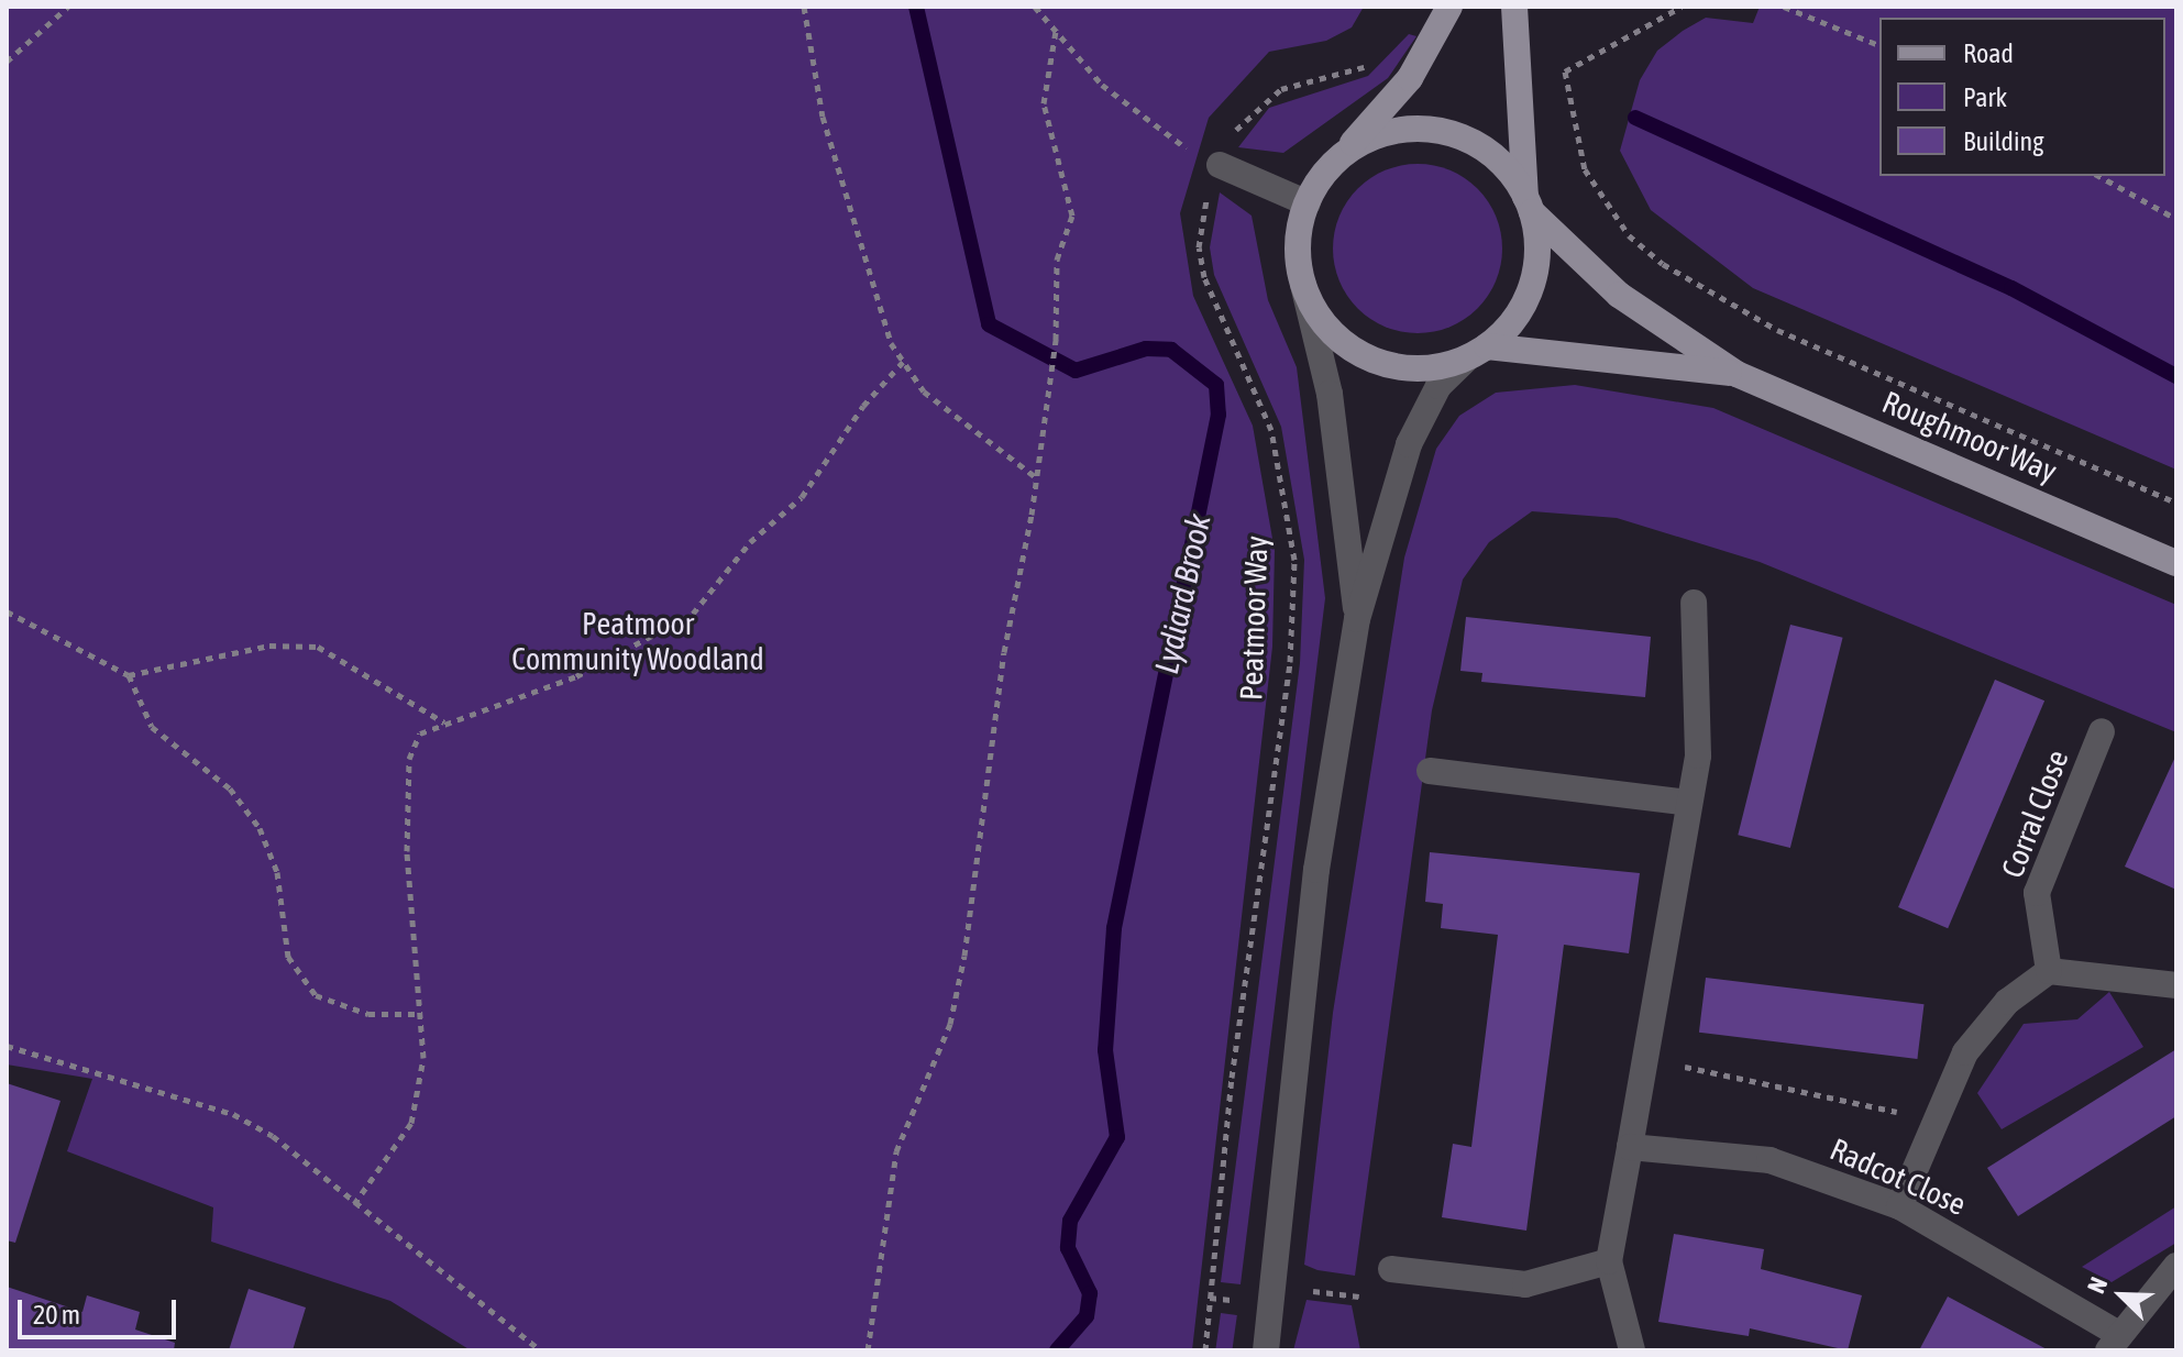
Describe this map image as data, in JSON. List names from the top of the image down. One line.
{"streets":{"main road":["Roughmoor Way"],"street":["Corral Close","Radcot Close"],"path":["Peatmoor Way"]},"water":["Lydiard Brook"],"parks":["Peatmoor Community Woodland"],"legend":["Road","Park","Building"],"scale_bar":"20 m","north":"top left"}
